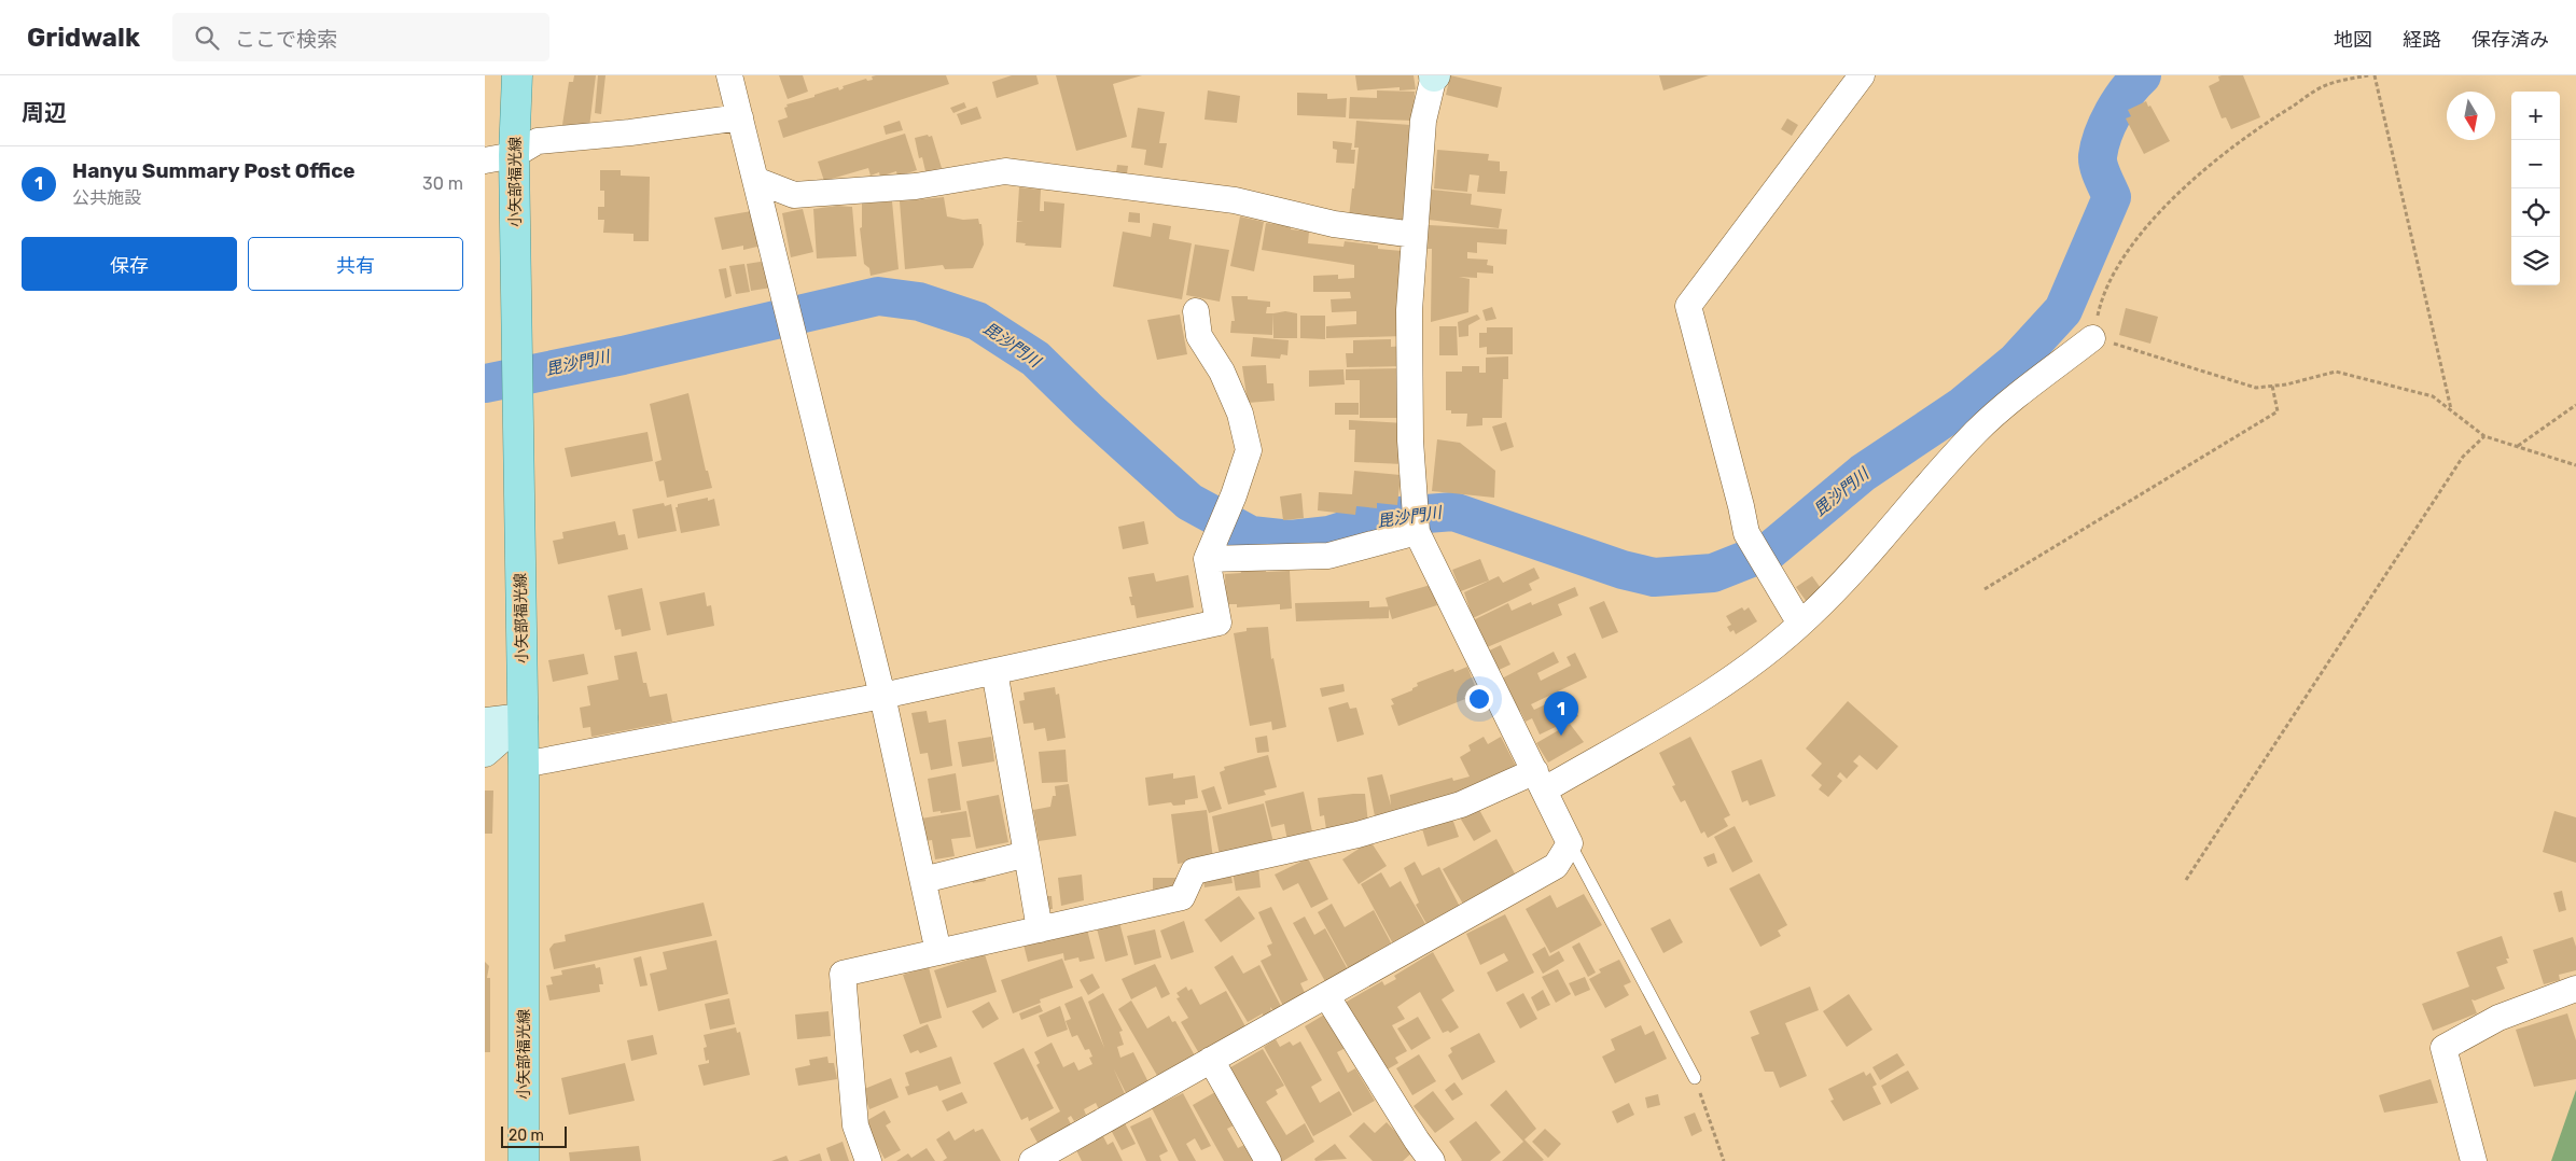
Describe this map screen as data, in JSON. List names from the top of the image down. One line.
{"streets":{"main road":["小矢部福光線"]},"water":["毘沙門川"],"scale_bar":"20 m","north":"bottom","page":{"header":"Gridwalk","search":"ここで検索","nav":["地図","経路","保存済み"],"heading":"周辺","map_buttons":["+","−"],"list":[{"mark":"1","name":"Hanyu Summary Post Office","note":"公共施設","value":"30 m"}],"buttons":["保存","共有"],"pins":"1","scale":"20 m"}}
